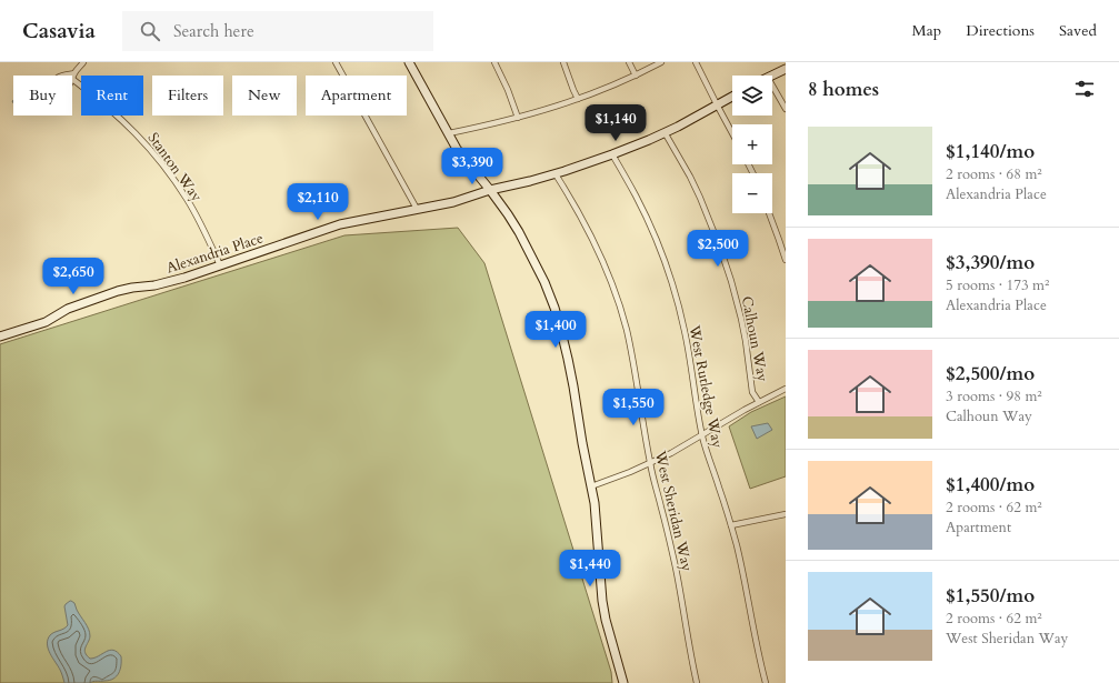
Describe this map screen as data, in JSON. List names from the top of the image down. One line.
{"streets":{"street":["Stanton Way","Alexandria Place","Calhoun Way","West Rutledge Way","West Sheridan Way"]},"crossings":[["Stanton Way","Alexandria Place"],["Alexandria Place","Calhoun Way"],["Alexandria Place","West Rutledge Way"],["Alexandria Place","West Sheridan Way"]],"page":{"header":"Casavia","search":"Search here","nav":["Map","Directions","Saved"],"heading":"8 homes","map_buttons":["+","−"],"chip":["Buy","Rent","Filters","New","Apartment"],"price":["$1,140","$3,390","$2,110","$2,500","$2,650","$1,400","$1,550","$1,440"],"list":[{"name":"$1,140/mo","note":"2 rooms · 68 m² · Alexandria Place"},{"name":"$3,390/mo","note":"5 rooms · 173 m² · Alexandria Place"},{"name":"$2,500/mo","note":"3 rooms · 98 m² · Calhoun Way"},{"name":"$1,400/mo","note":"2 rooms · 62 m² · Apartment"},{"name":"$1,550/mo","note":"2 rooms · 62 m² · West Sheridan Way"}]}}
